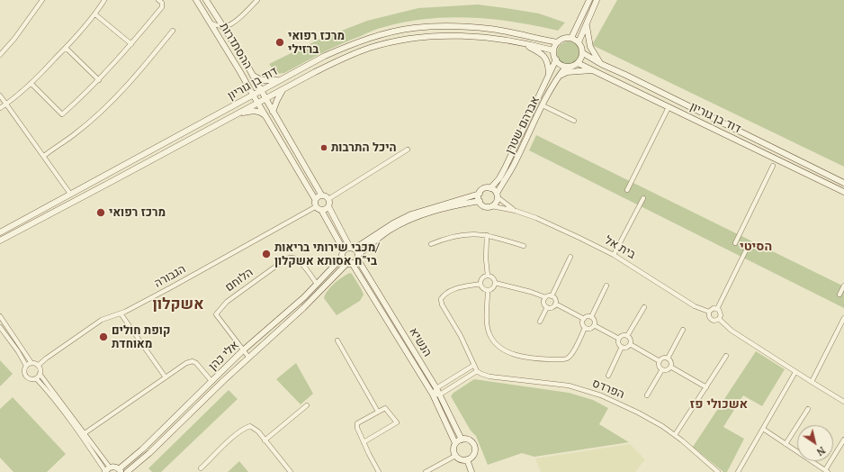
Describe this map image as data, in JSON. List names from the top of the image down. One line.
{"streets":{"street":["ההסתדרות","דוד בן גוריון","אברהם שטרן","בית אל","הגבורה","הלוחם","הנשיא","אלי כהן","הפרדס"]},"crossings":[["ההסתדרות","דוד בן גוריון"],["דוד בן גוריון","אברהם שטרן"],["אברהם שטרן","בית אל"],["הלוחם","אלי כהן"],["הנשיא","אלי כהן"]],"districts":["הסיטי","אשקלון","אשכולי פז"],"places":["מרכז רפואי ברזילי","היכל התרבות","מרכז רפואי","מכבי שירותי בריאות/ בי\"ח אסותא אשקלון","קופת חולים מאוחדת"],"north":"bottom right"}
